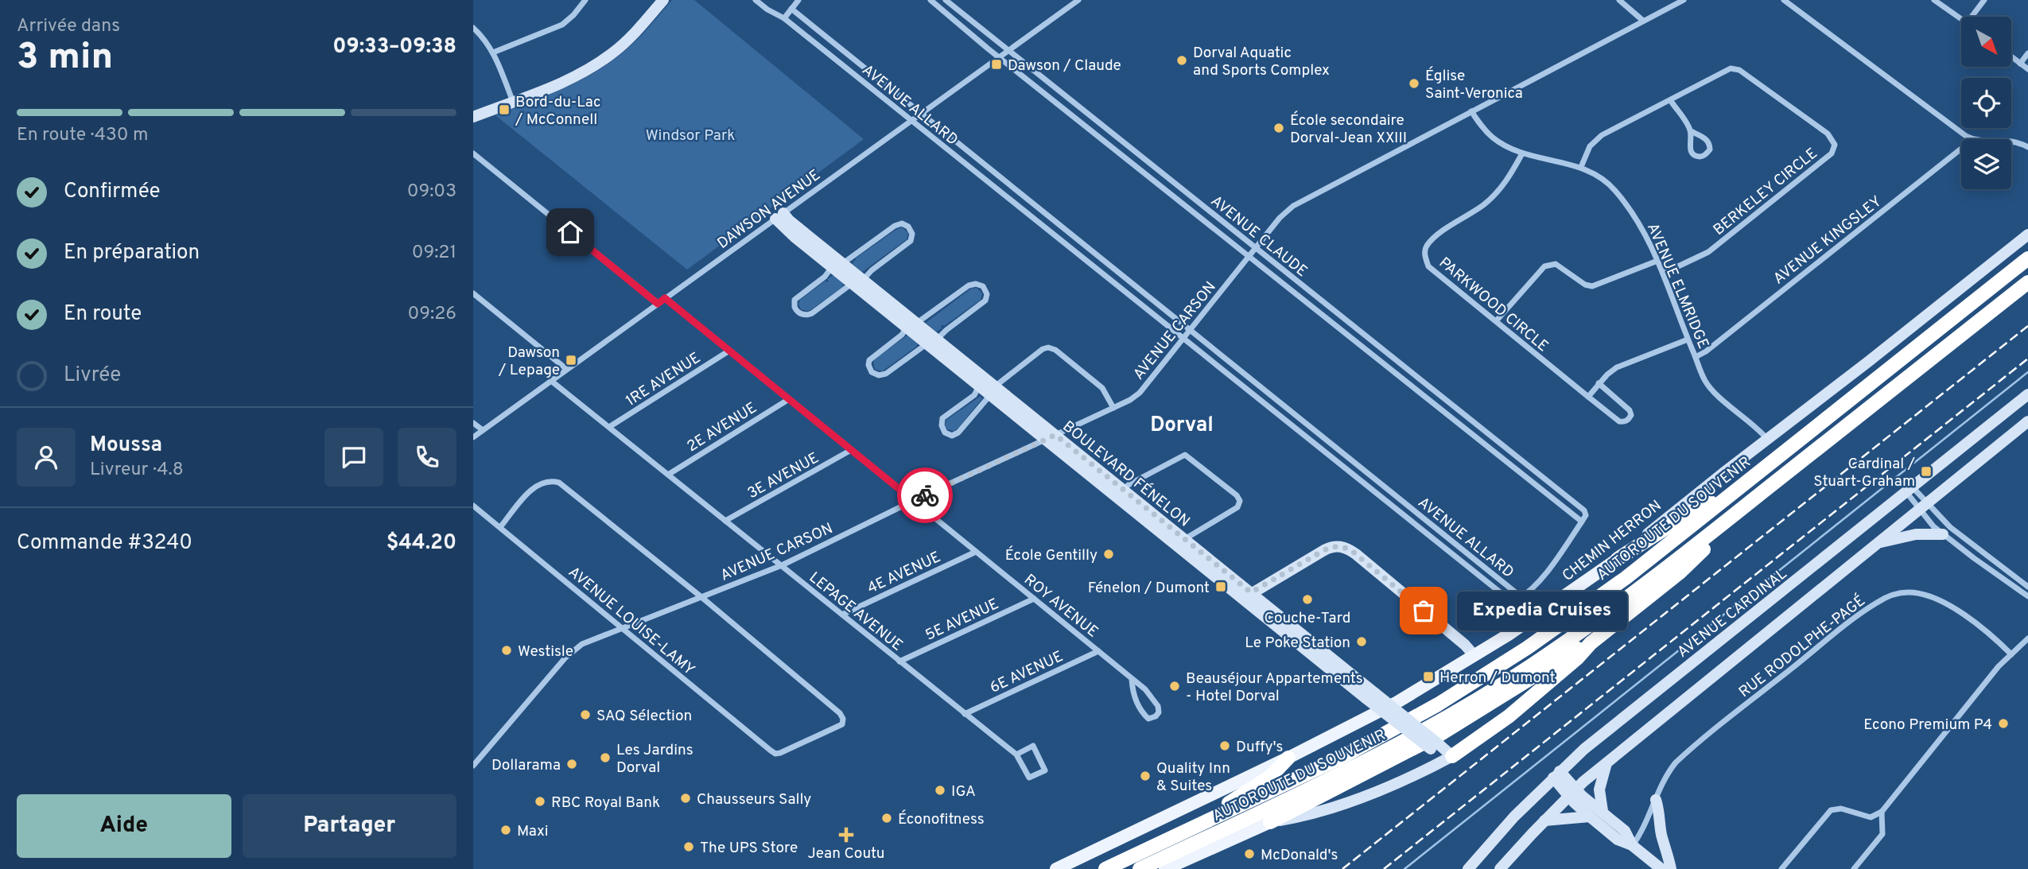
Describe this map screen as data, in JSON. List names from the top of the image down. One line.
{"streets":{"highway":["AUTOROUTE DU SOUVENIR"],"main road":["BOULEVARD FÉNELON","CHEMIN HERRON","AVENUE CARDINAL"],"street":["AVENUE ALLARD","BERKELEY CIRCLE","DAWSON AVENUE","AVENUE CLAUDE","AVENUE KINGSLEY","AVENUE ELMRIDGE","PARKWOOD CIRCLE","AVENUE CARSON","1RE AVENUE","2E AVENUE","3E AVENUE","4E AVENUE","ROY AVENUE","LEPAGE AVENUE","5E AVENUE","AVENUE LOUISE-LAMY","RUE RODOLPHE-PAGÉ","6E AVENUE"]},"crossings":[["AVENUE ALLARD","DAWSON AVENUE"],["AVENUE ALLARD","AVENUE CARSON"],["BERKELEY CIRCLE","AVENUE ELMRIDGE"],["DAWSON AVENUE","AVENUE CLAUDE"],["DAWSON AVENUE","BOULEVARD FÉNELON"],["DAWSON AVENUE","ROY AVENUE"],["DAWSON AVENUE","LEPAGE AVENUE"],["AVENUE CLAUDE","AVENUE CARSON"],["AVENUE KINGSLEY","AVENUE ELMRIDGE"],["AVENUE ELMRIDGE","PARKWOOD CIRCLE"],["AVENUE ELMRIDGE","AVENUE CARSON"],["AVENUE ELMRIDGE","CHEMIN HERRON"],["AVENUE CARSON","BOULEVARD FÉNELON"],["AVENUE CARSON","ROY AVENUE"],["AVENUE CARSON","LEPAGE AVENUE"],["AVENUE CARSON","AVENUE LOUISE-LAMY"],["1RE AVENUE","ROY AVENUE"],["1RE AVENUE","LEPAGE AVENUE"],["2E AVENUE","ROY AVENUE"],["2E AVENUE","LEPAGE AVENUE"],["3E AVENUE","ROY AVENUE"],["3E AVENUE","LEPAGE AVENUE"],["4E AVENUE","ROY AVENUE"],["4E AVENUE","LEPAGE AVENUE"],["ROY AVENUE","5E AVENUE"],["ROY AVENUE","6E AVENUE"],["LEPAGE AVENUE","5E AVENUE"],["LEPAGE AVENUE","6E AVENUE"]],"districts":["Dorval"],"parks":["Windsor Park"],"places":{"other":["Dorval Aquatic and Sports Complex","Église Saint-Veronica","École secondaire Dorval-Jean XXIII","École Gentilly","Couche-Tard","Expedia Cruises","Le Poke Station","Westisle","Beauséjour Appartements - Hotel Dorval","SAQ Sélection","Econo Premium P4","Duffy's","Les Jardins Dorval","Dollarama","Quality Inn & Suites","IGA","Chausseurs Sally","RBC Royal Bank","Éconofitness","Maxi","The UPS Store","McDonald's"],"transit":["Dawson / Claude","Bord-du-Lac / McConnell","Dawson / Lepage","Cardinal / Stuart-Graham","Fénelon / Dumont","Herron / Dumont"],"health":["Jean Coutu"]},"north":"bottom right","page":{"heading":["3 min","Arrivée dans","09:33–09:38"],"panel":["Moussa","Livreur · 4.8","Commande #3240","$44.20"],"bar":"En route · 430 m","list":[["Confirmée","09:03"],["En préparation","09:21"],["En route","09:26"],"Livrée"],"bubble":"Expedia Cruises","buttons":["Aide","Partager"]}}
